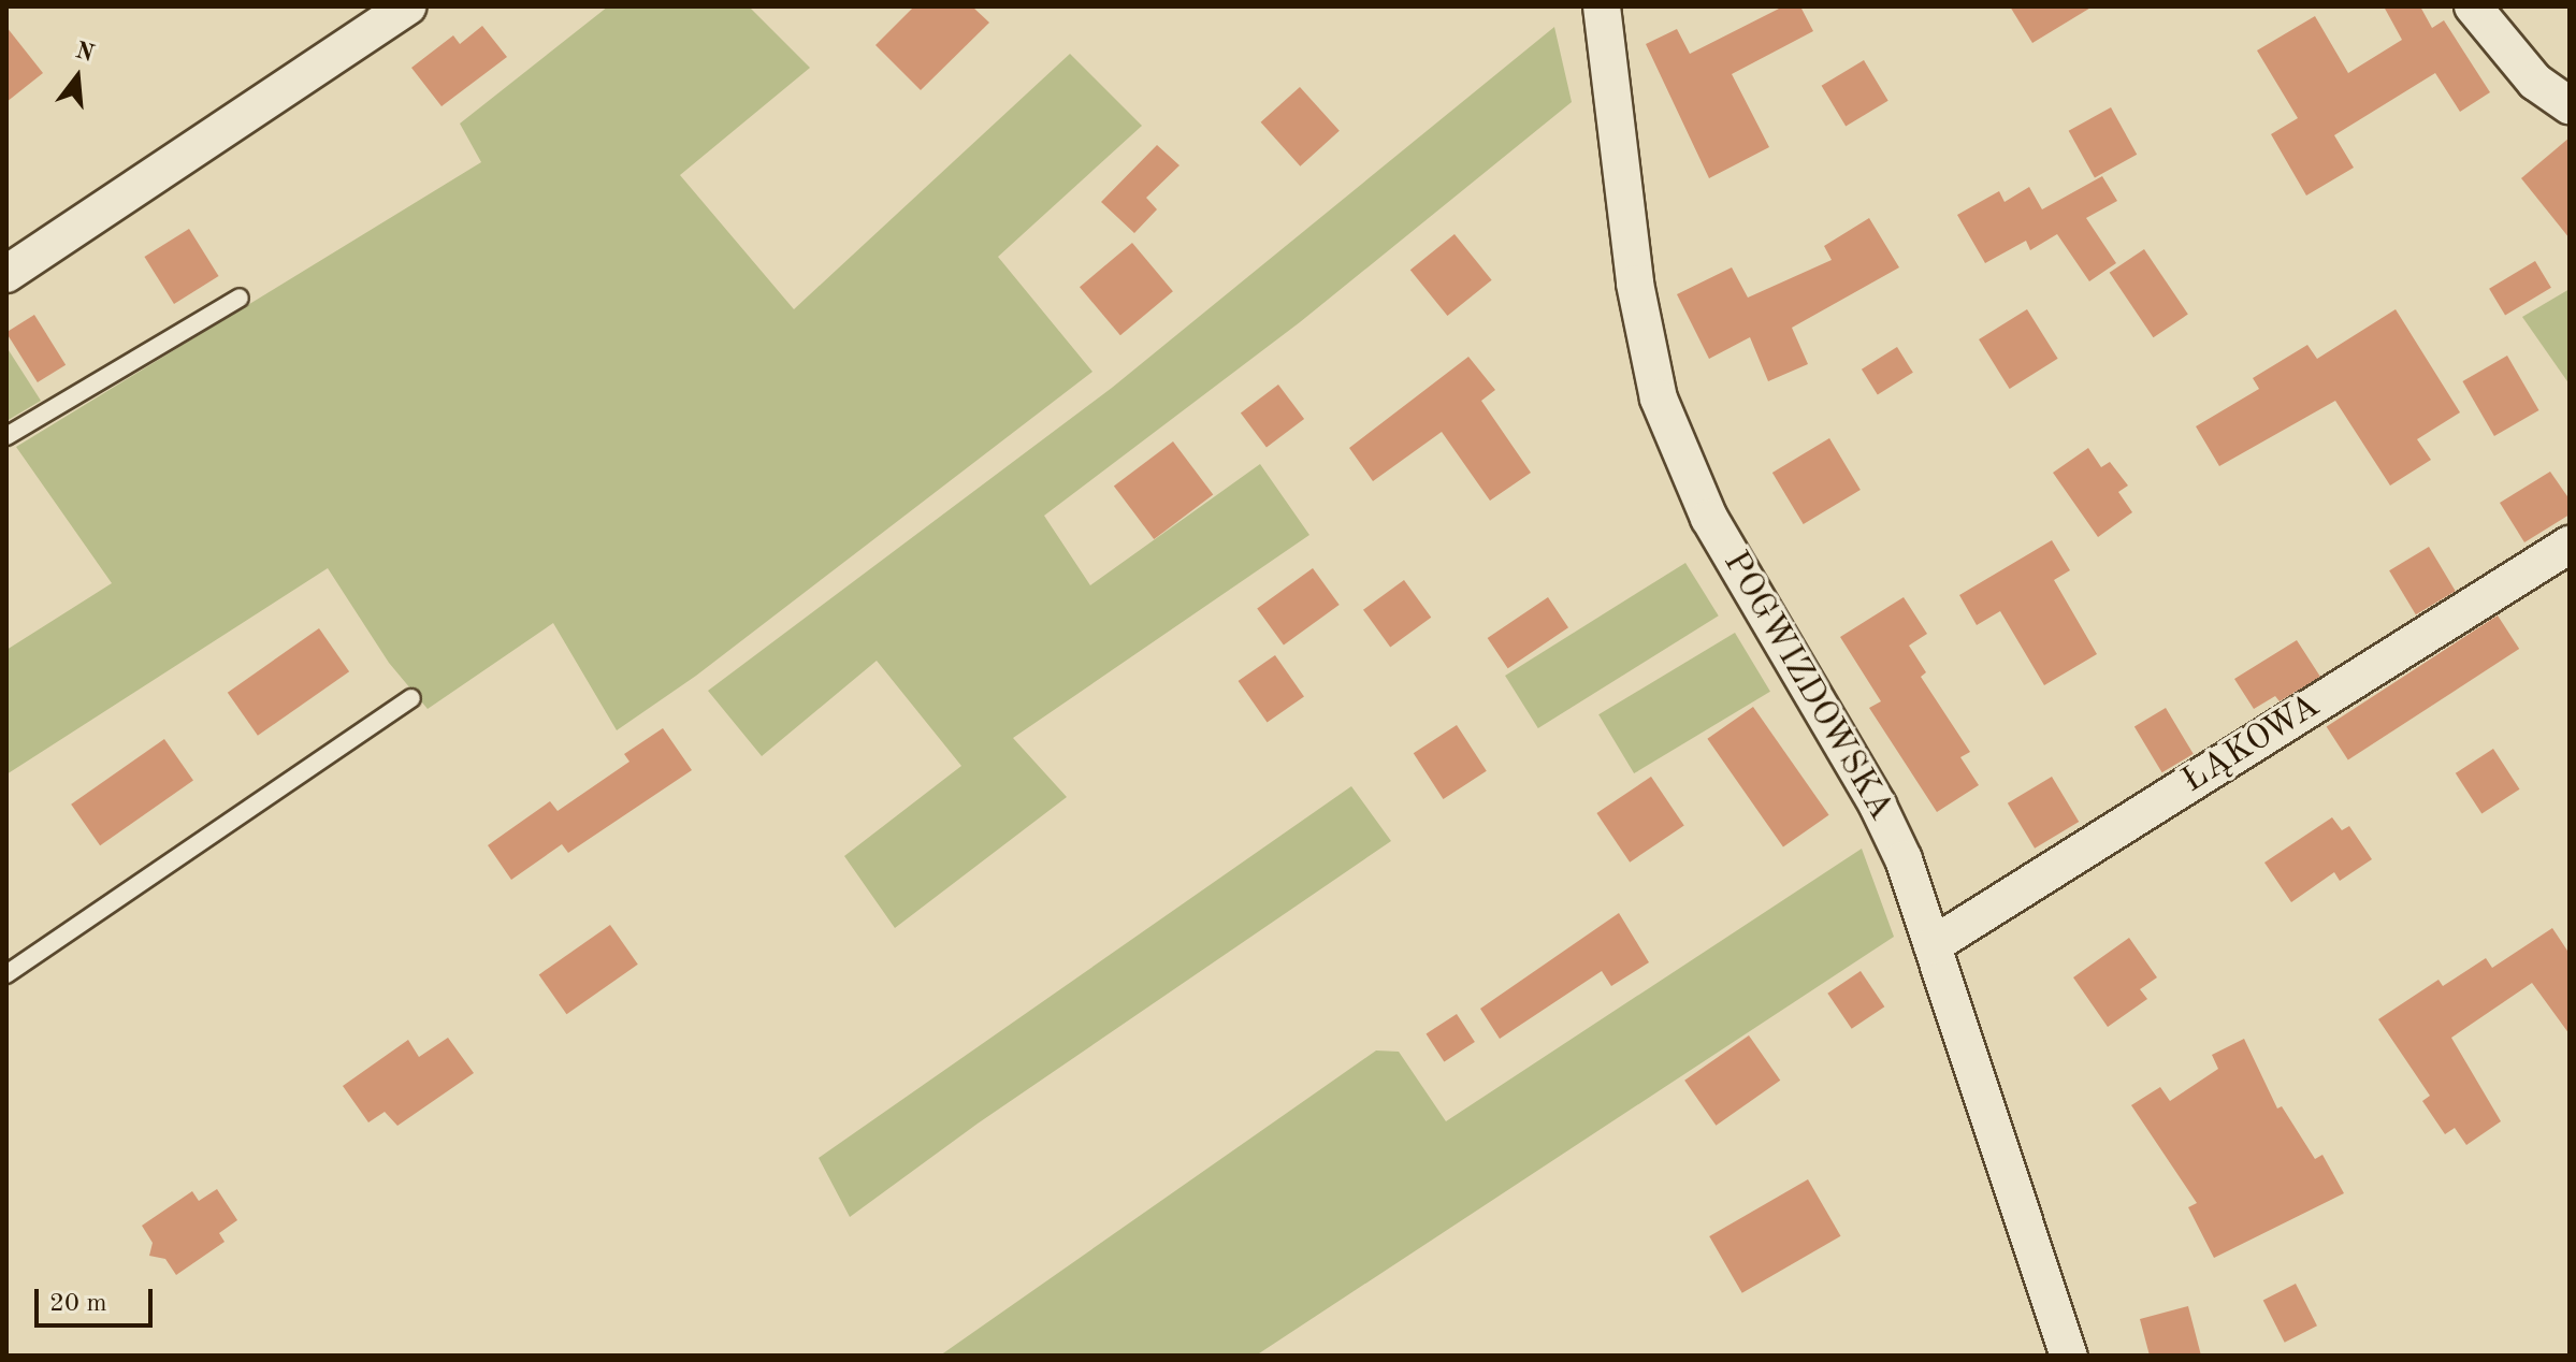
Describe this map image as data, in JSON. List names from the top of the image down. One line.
{"streets":{"street":["POGWIZDOWSKA","ŁĄKOWA"]},"crossings":[["POGWIZDOWSKA","ŁĄKOWA"]],"scale_bar":"20 m","north":"top"}
